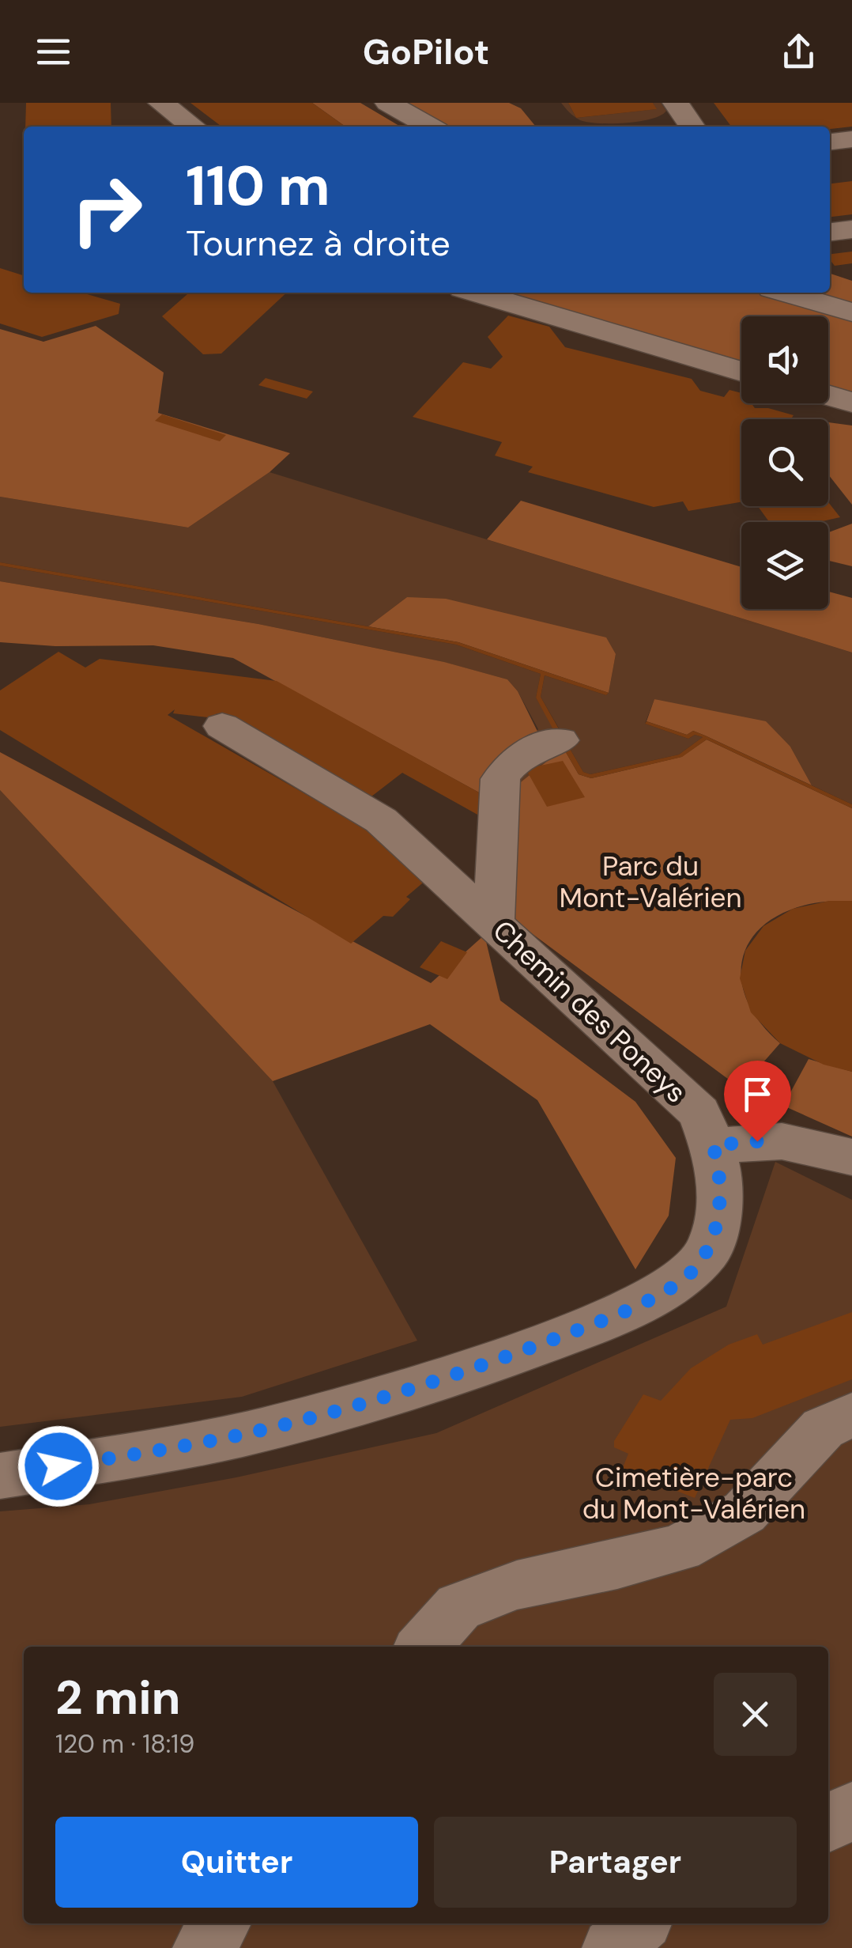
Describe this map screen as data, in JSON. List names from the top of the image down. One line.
{"streets":{"street":["Chemin des Poneys"]},"parks":["Parc du Mont-Valérien","Cimetière-parc du Mont-Valérien"],"page":{"header":"GoPilot","turn":["110 m","Tournez à droite"],"heading":["2 min","120 m · 18:19"],"buttons":["Quitter","Partager"]}}
